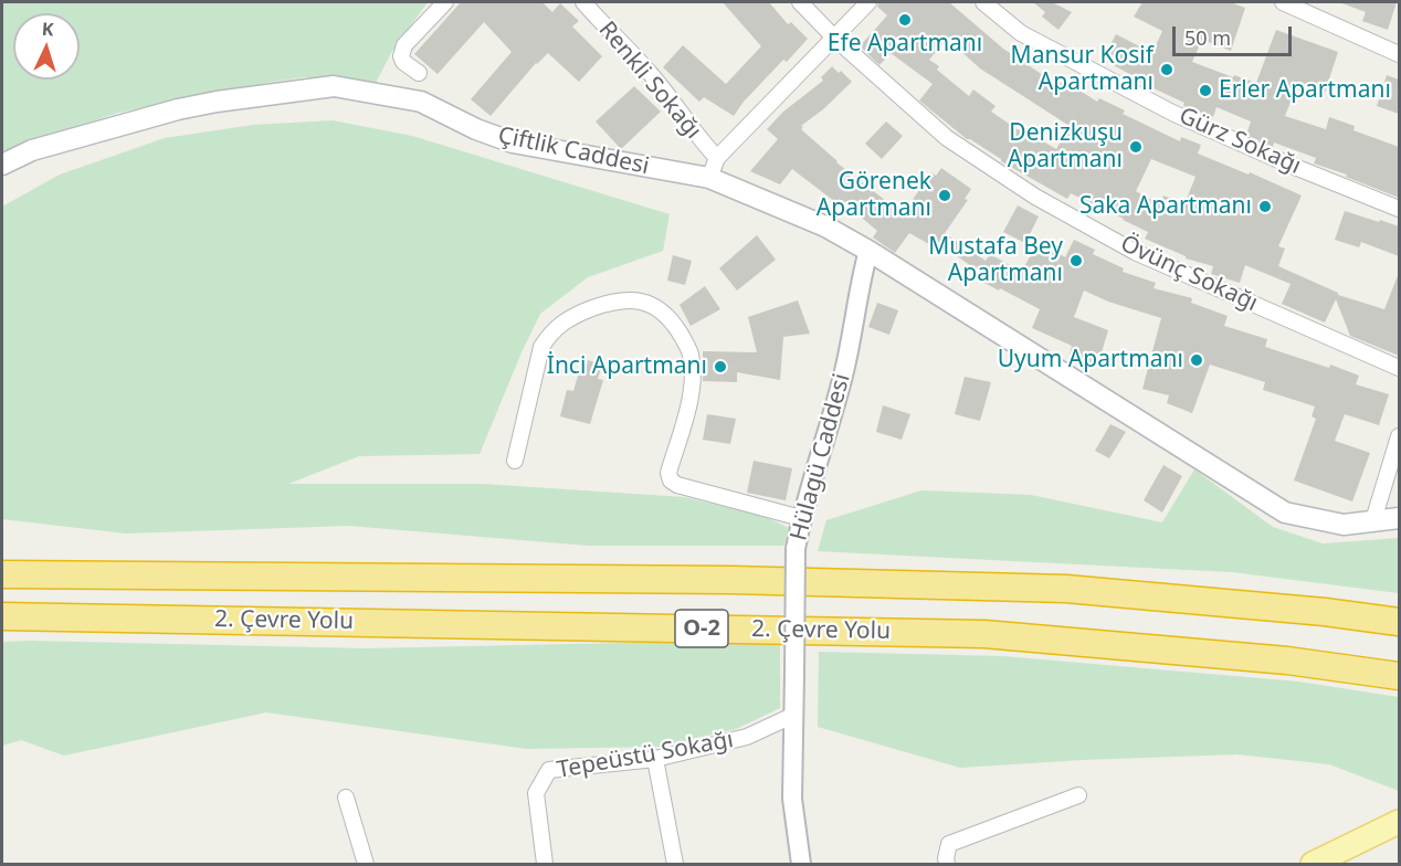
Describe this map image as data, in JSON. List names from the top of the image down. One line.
{"streets":{"highway":["2. Çevre Yolu","O-2"],"main road":["Çiftlik Caddesi"],"street":["Renkli Sokağı","Gürz Sokağı","Övünç Sokağı","Hülagü Caddesi","Tepeüstü Sokağı"]},"crossings":[["Çiftlik Caddesi","Hülagü Caddesi"],["Hülagü Caddesi","Tepeüstü Sokağı"]],"places":["Efe Apartmanı","Mansur Kosif Apartmanı","Erler Apartmanı","Denizkuşu Apartmanı","Görenek Apartmanı","Saka Apartmanı","Mustafa Bey Apartmanı","Uyum Apartmanı","İnci Apartmanı"],"scale_bar":"50 m","north":"top"}
